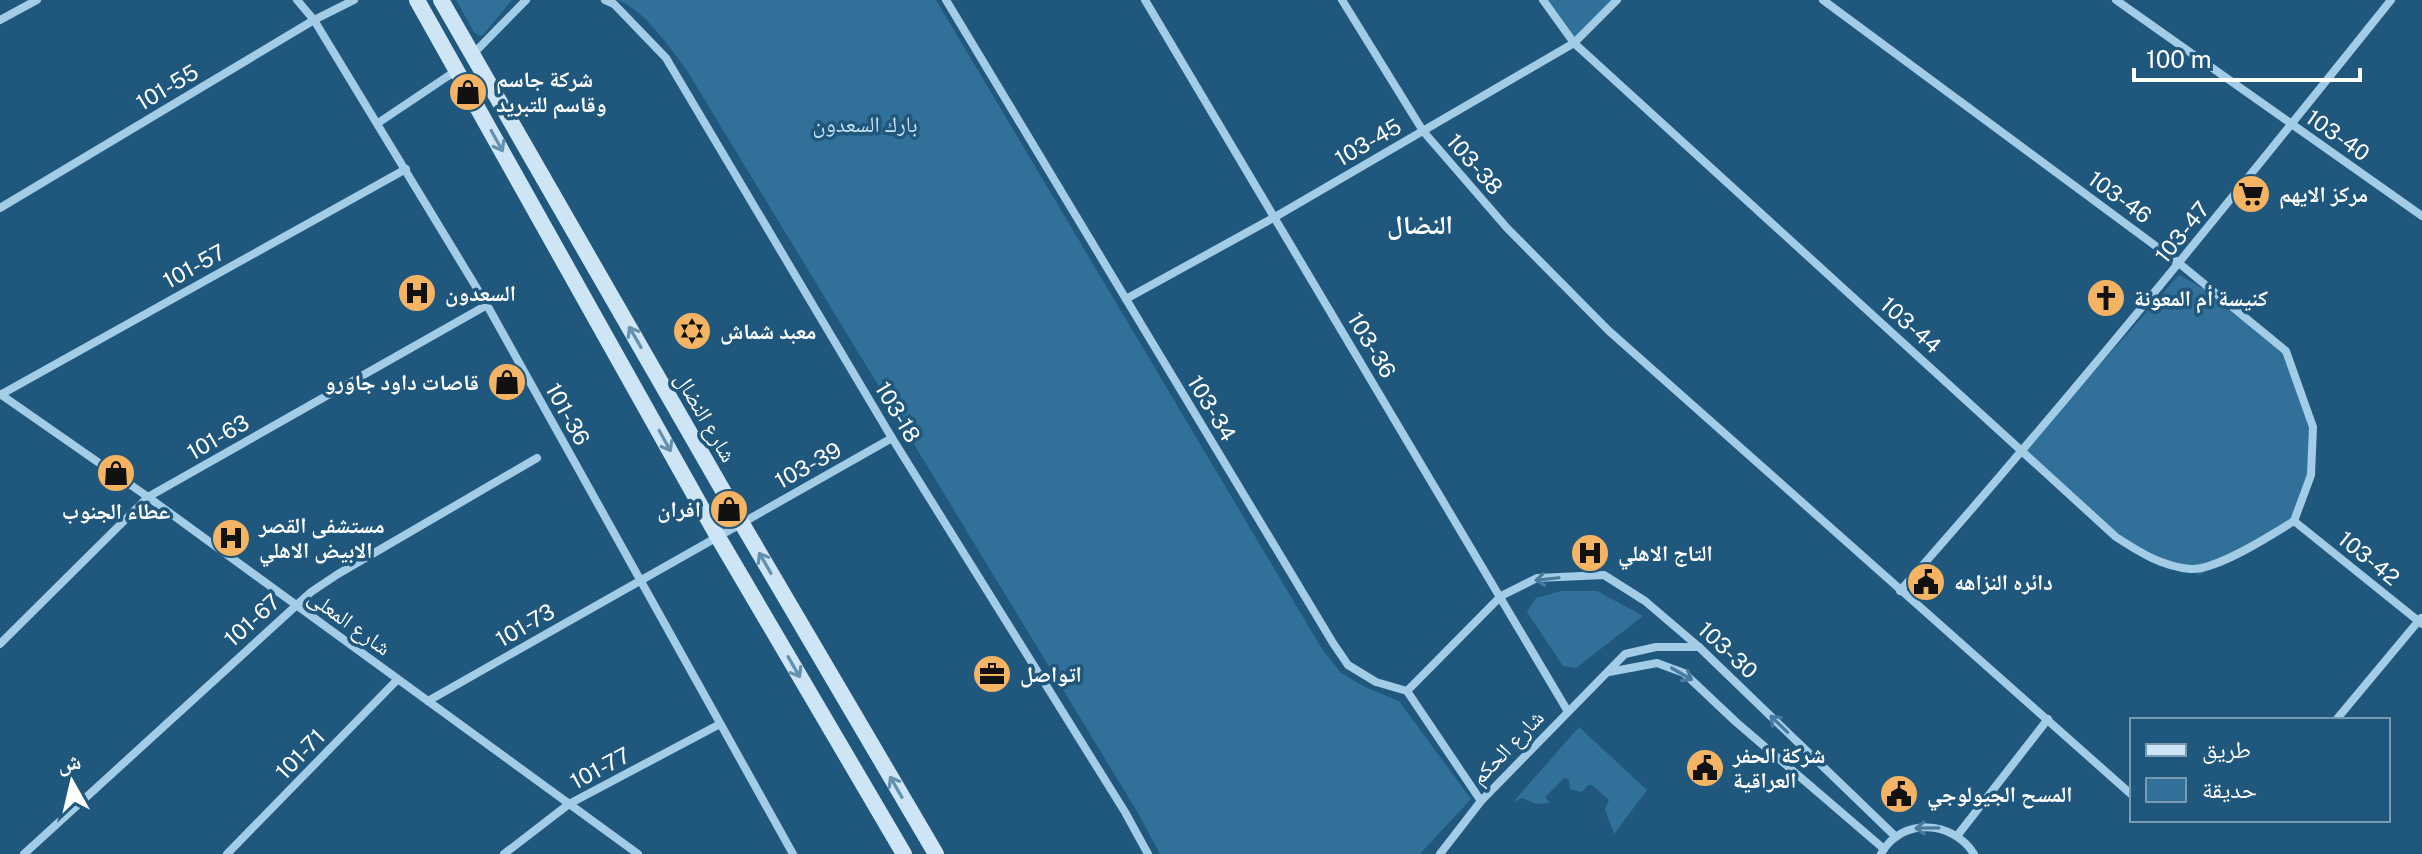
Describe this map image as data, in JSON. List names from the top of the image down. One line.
{"streets":{"main road":["شارع النضال"],"street":["101-55","103-40","103-45","103-38","103-46","103-47","101-57","103-44","103-36","103-34","103-18","101-36","101-63","103-39","103-42","101-67","شارع المعلى","101-73","103-30","شارع الحكم","101-71","101-77"]},"crossings":[["101-55","101-36"],["103-40","103-47"],["103-45","103-38"],["103-45","103-44"],["103-45","103-36"],["103-45","103-34"],["103-38","103-47"],["103-46","103-47"],["103-46","103-44"],["103-46","103-42"],["103-47","103-44"],["103-47","103-42"],["101-57","101-36"],["101-57","شارع المعلى"],["103-44","103-42"],["103-36","103-30"],["103-36","شارع الحكم"],["103-34","103-30"],["103-18","103-39"],["101-36","101-63"],["101-36","101-73"],["101-36","101-77"],["شارع النضال","103-39"],["101-63","شارع المعلى"],["103-39","101-73"],["101-67","شارع المعلى"],["شارع المعلى","101-73"],["شارع المعلى","101-71"],["شارع المعلى","101-77"],["103-30","شارع الحكم"]],"districts":["النضال"],"parks":["بارك السعدون"],"places":{"shop":["شركة جاسم وقاسم للتبريد","قاصات داود جاورو","عطاء الجنوب","افران"],"supermarket":["مركز الايهم"],"hospital":["السعدون","مستشفى القصر الابيض الاهلي","التاج الاهلي"],"church":["كنيسة أم المعونة"],"synagogue":["معبد شماش"],"public building":["دائره النزاهه","شركة الحفر العراقية","المسح الجيولوجي"],"office":["اتواصل"]},"legend":["طريق","حديقة"],"scale_bar":"100 m","north":"top"}
